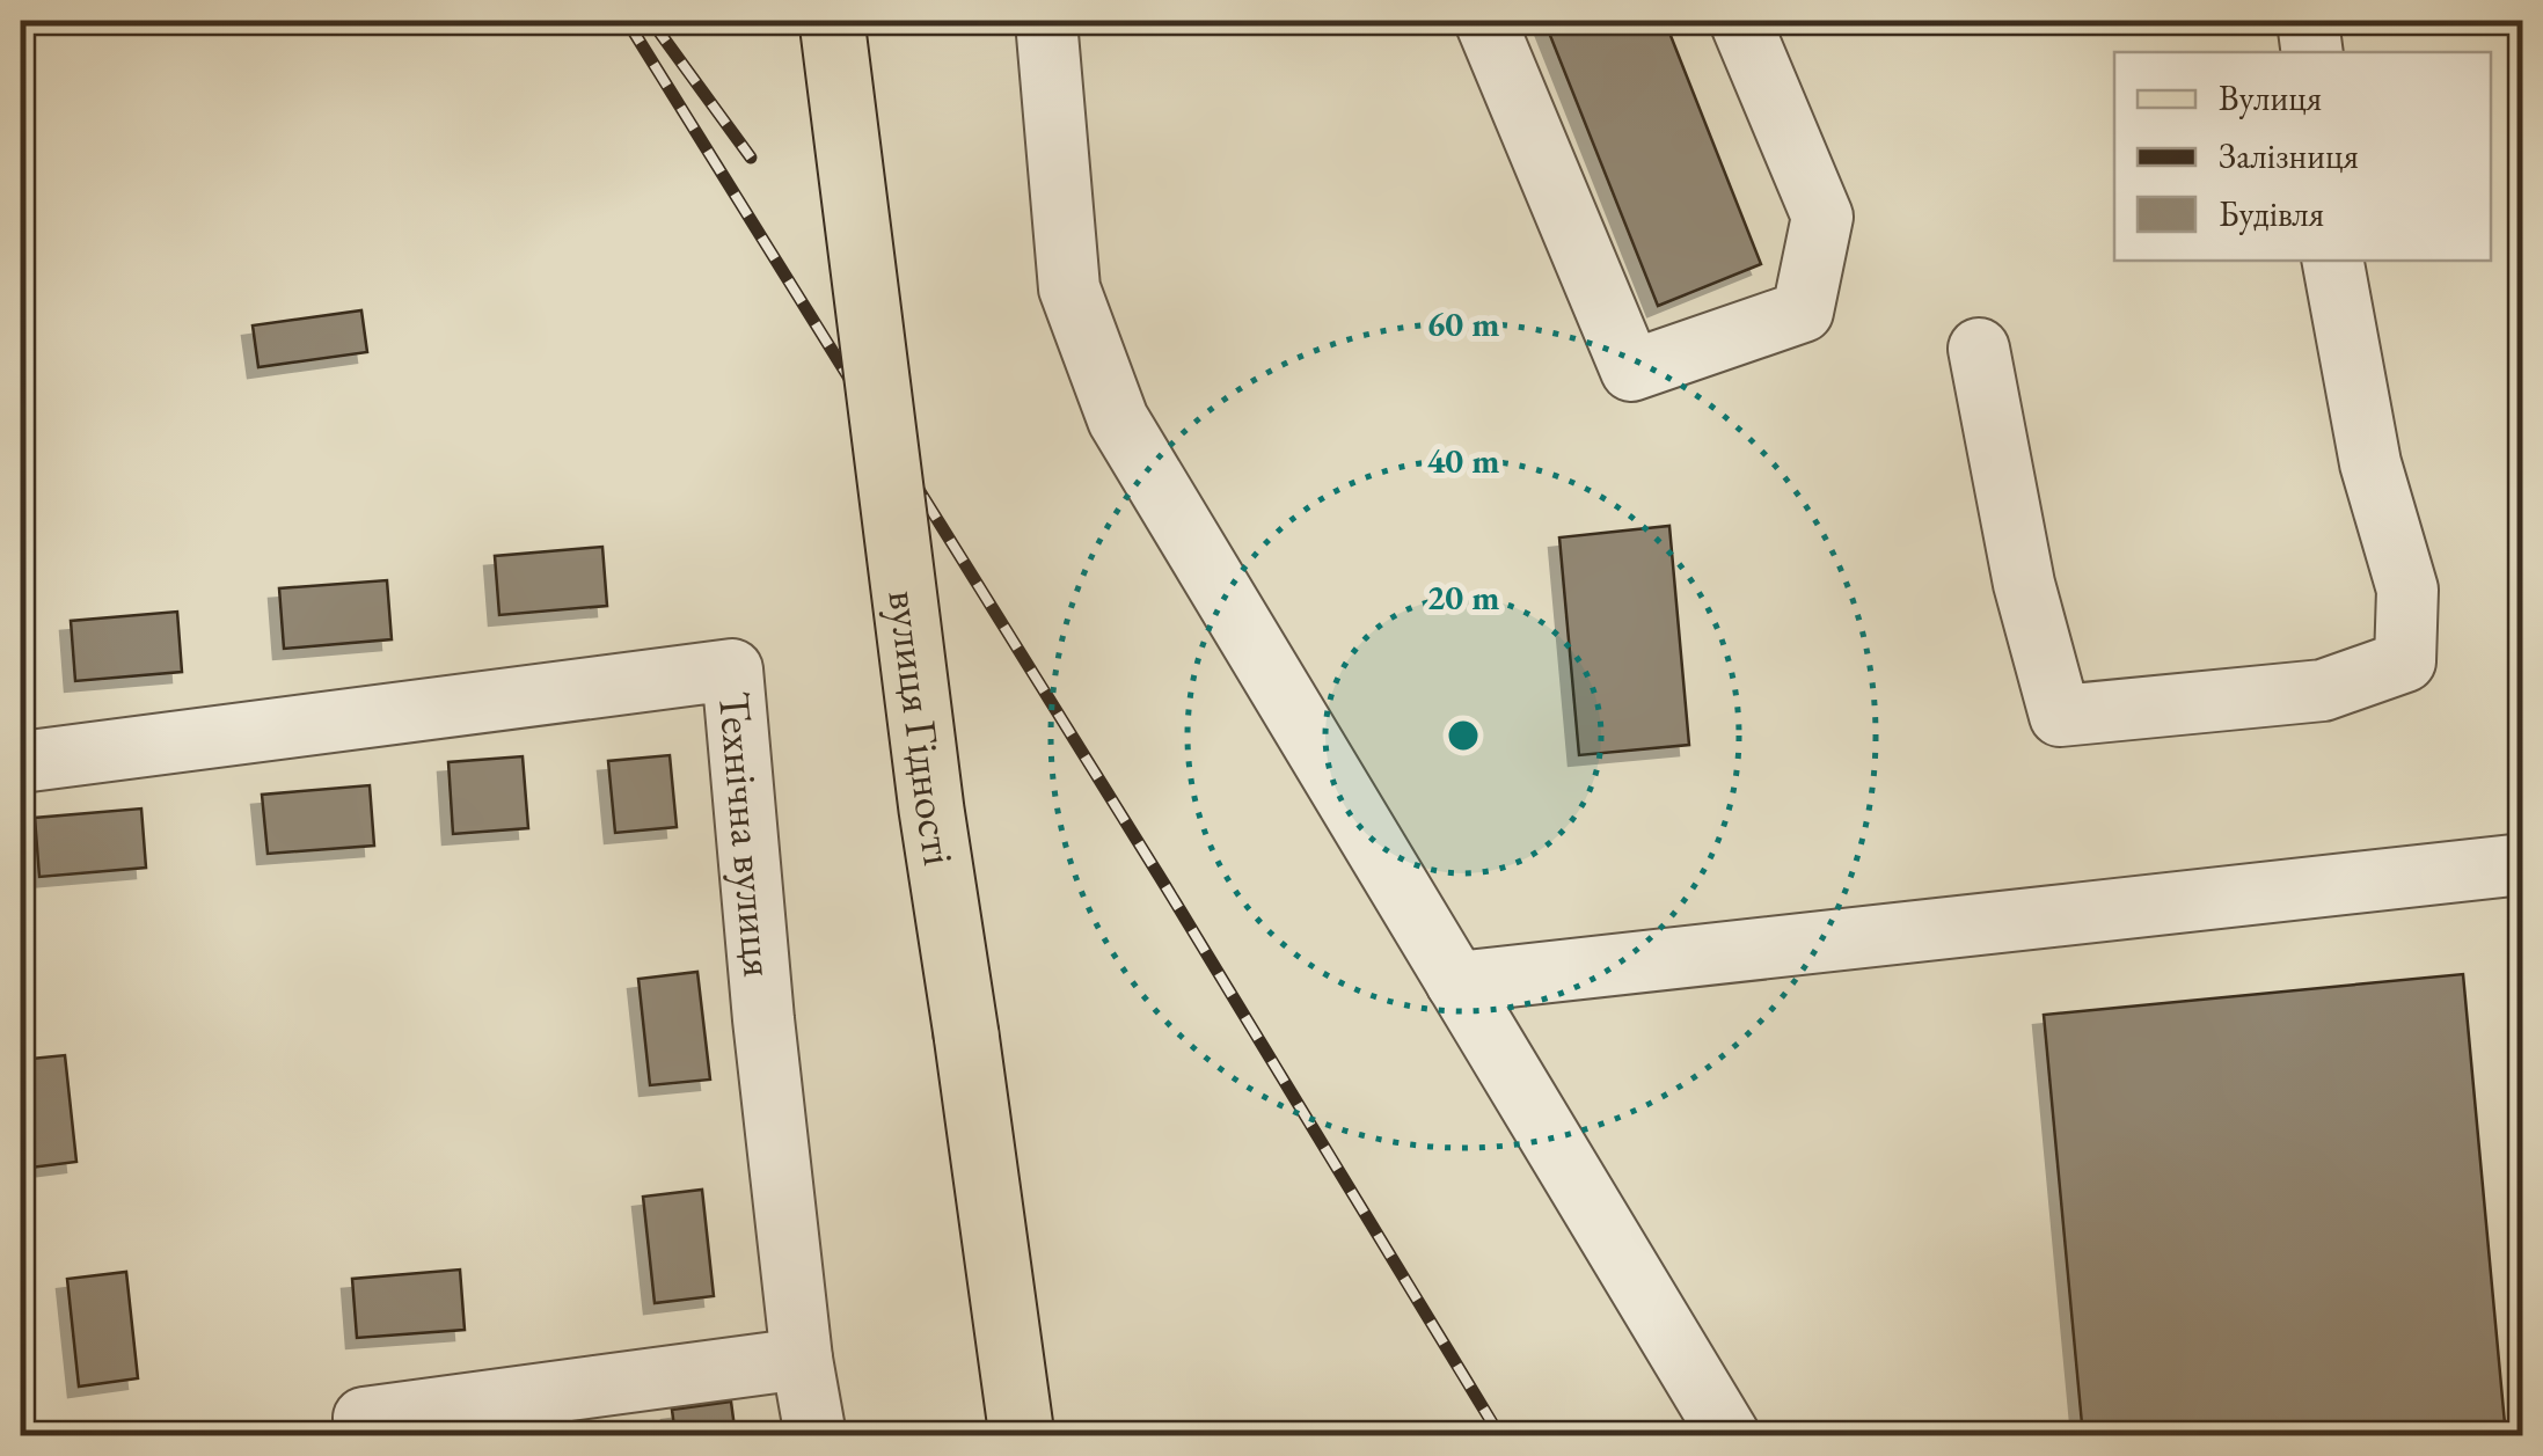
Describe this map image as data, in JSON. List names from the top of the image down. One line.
{"streets":{"main road":["вулиця Гідності"],"street":["Технічна вулиця"]},"legend":["Вулиця","Залізниця","Будівля"],"rings":["60 m","40 m","20 m"]}
